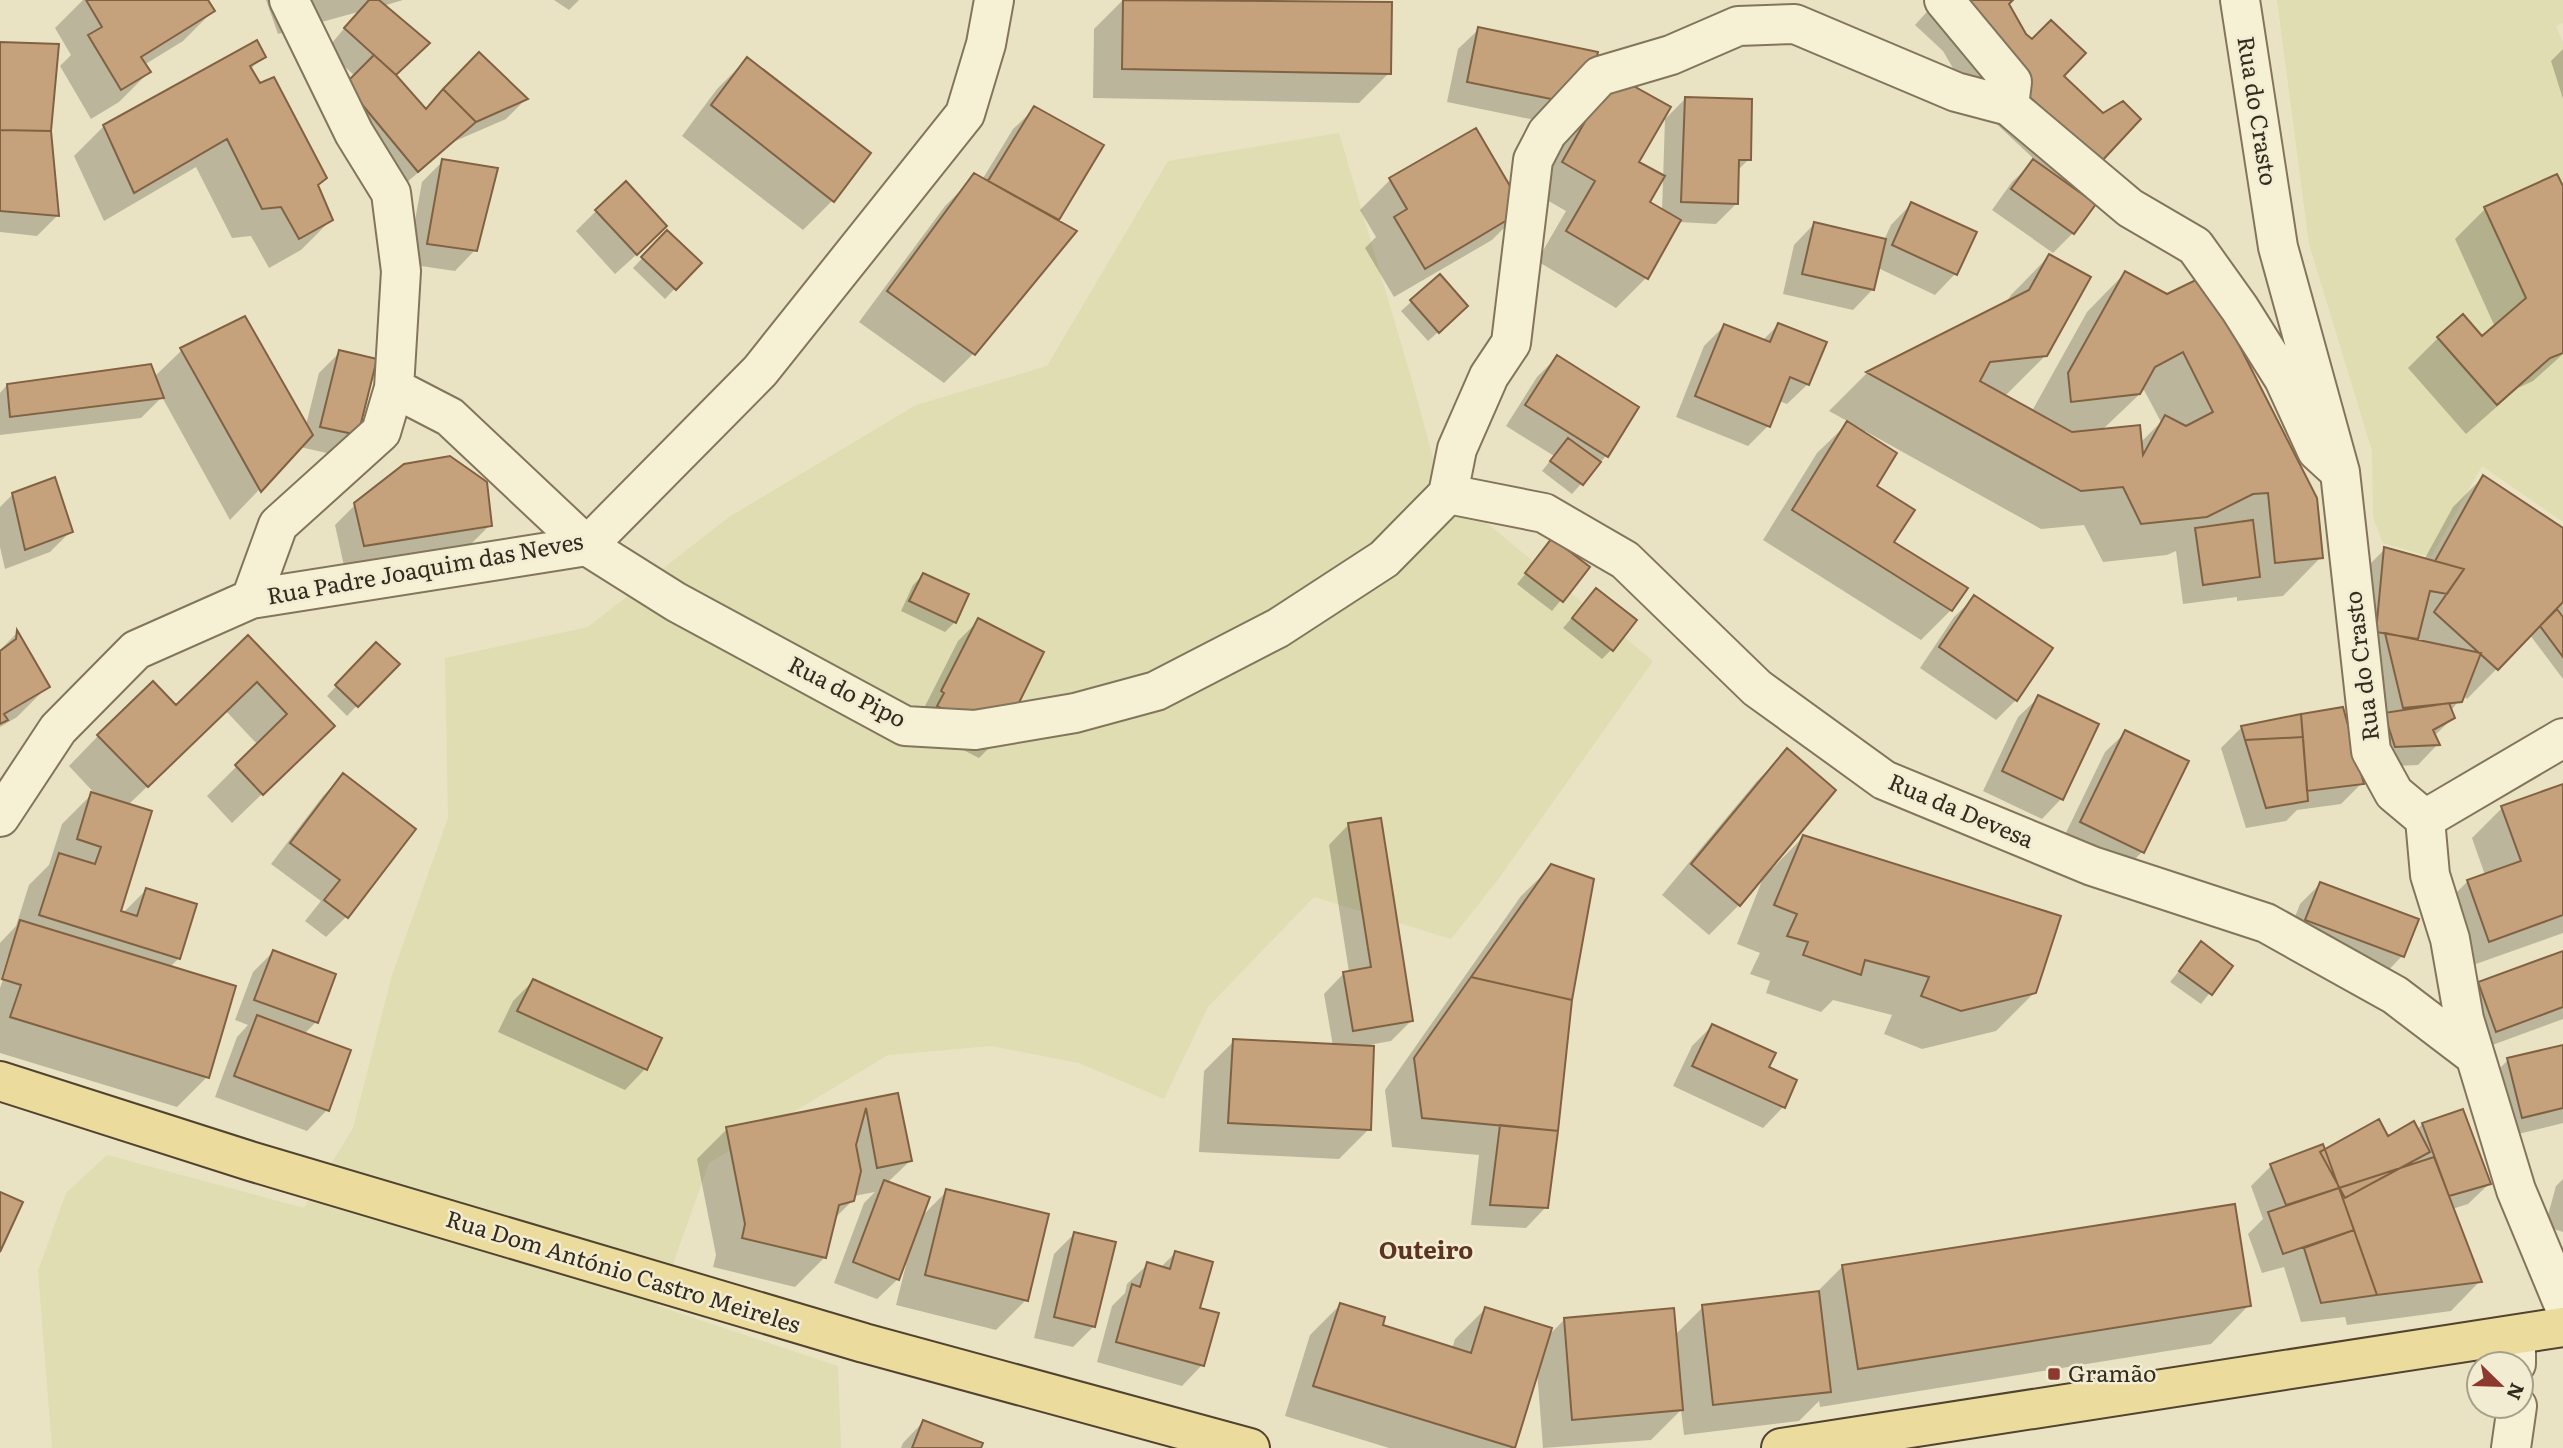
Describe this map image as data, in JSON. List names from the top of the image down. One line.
{"streets":{"main road":["Rua Dom António Castro Meireles"],"street":["Rua do Crasto","Rua Padre Joaquim das Neves","Rua do Pipo","Rua da Devesa"]},"crossings":[["Rua Padre Joaquim das Neves","Rua do Pipo"],["Rua do Pipo","Rua da Devesa"]],"districts":["Outeiro"],"places":{"transit":["Gramão"]},"north":"bottom right"}
